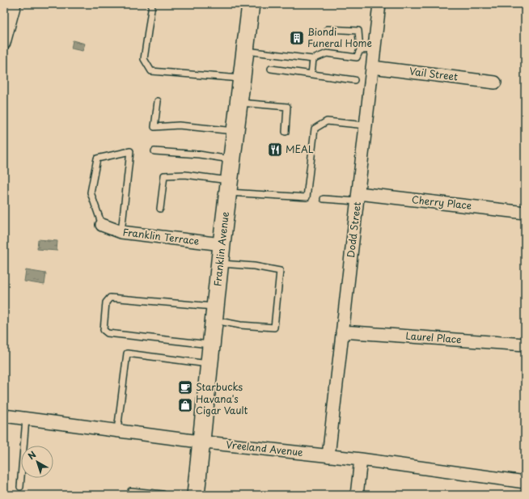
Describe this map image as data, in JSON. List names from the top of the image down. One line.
{"streets":{"main road":["Franklin Avenue"],"street":["Vail Street","Cherry Place","Dodd Street","Franklin Terrace","Laurel Place","Vreeland Avenue"]},"crossings":[["Vail Street","Dodd Street"],["Cherry Place","Dodd Street"],["Dodd Street","Laurel Place"],["Dodd Street","Vreeland Avenue"],["Franklin Terrace","Franklin Avenue"],["Franklin Avenue","Vreeland Avenue"]],"places":{"building":["Biondi Funeral Home"],"restaurant":["MEAL"],"cafe":["Starbucks"],"shop":["Havana's Cigar Vault"]},"north":"top left"}
